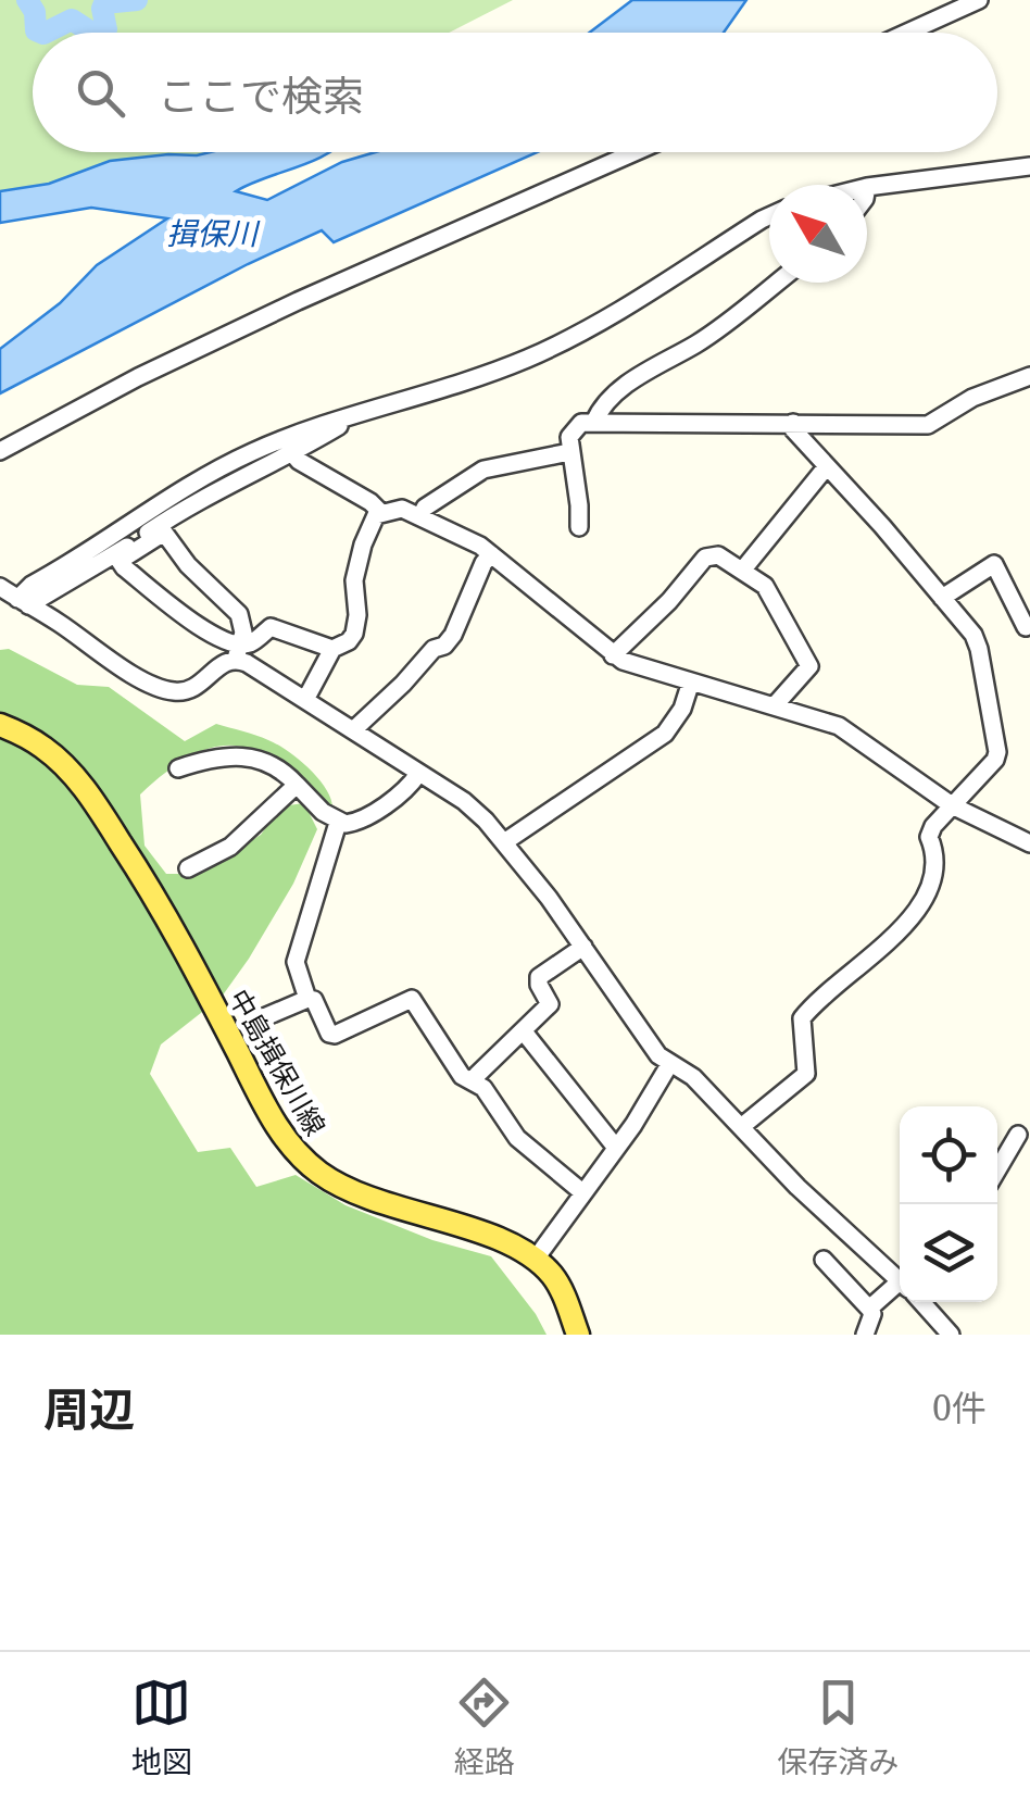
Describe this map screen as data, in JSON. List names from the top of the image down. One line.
{"streets":{"main road":["中島揖保川線"]},"water":["揖保川"],"north":"top left","page":{"search":"ここで検索","heading":["周辺","0件"],"nav":["地図","経路","保存済み"]}}
